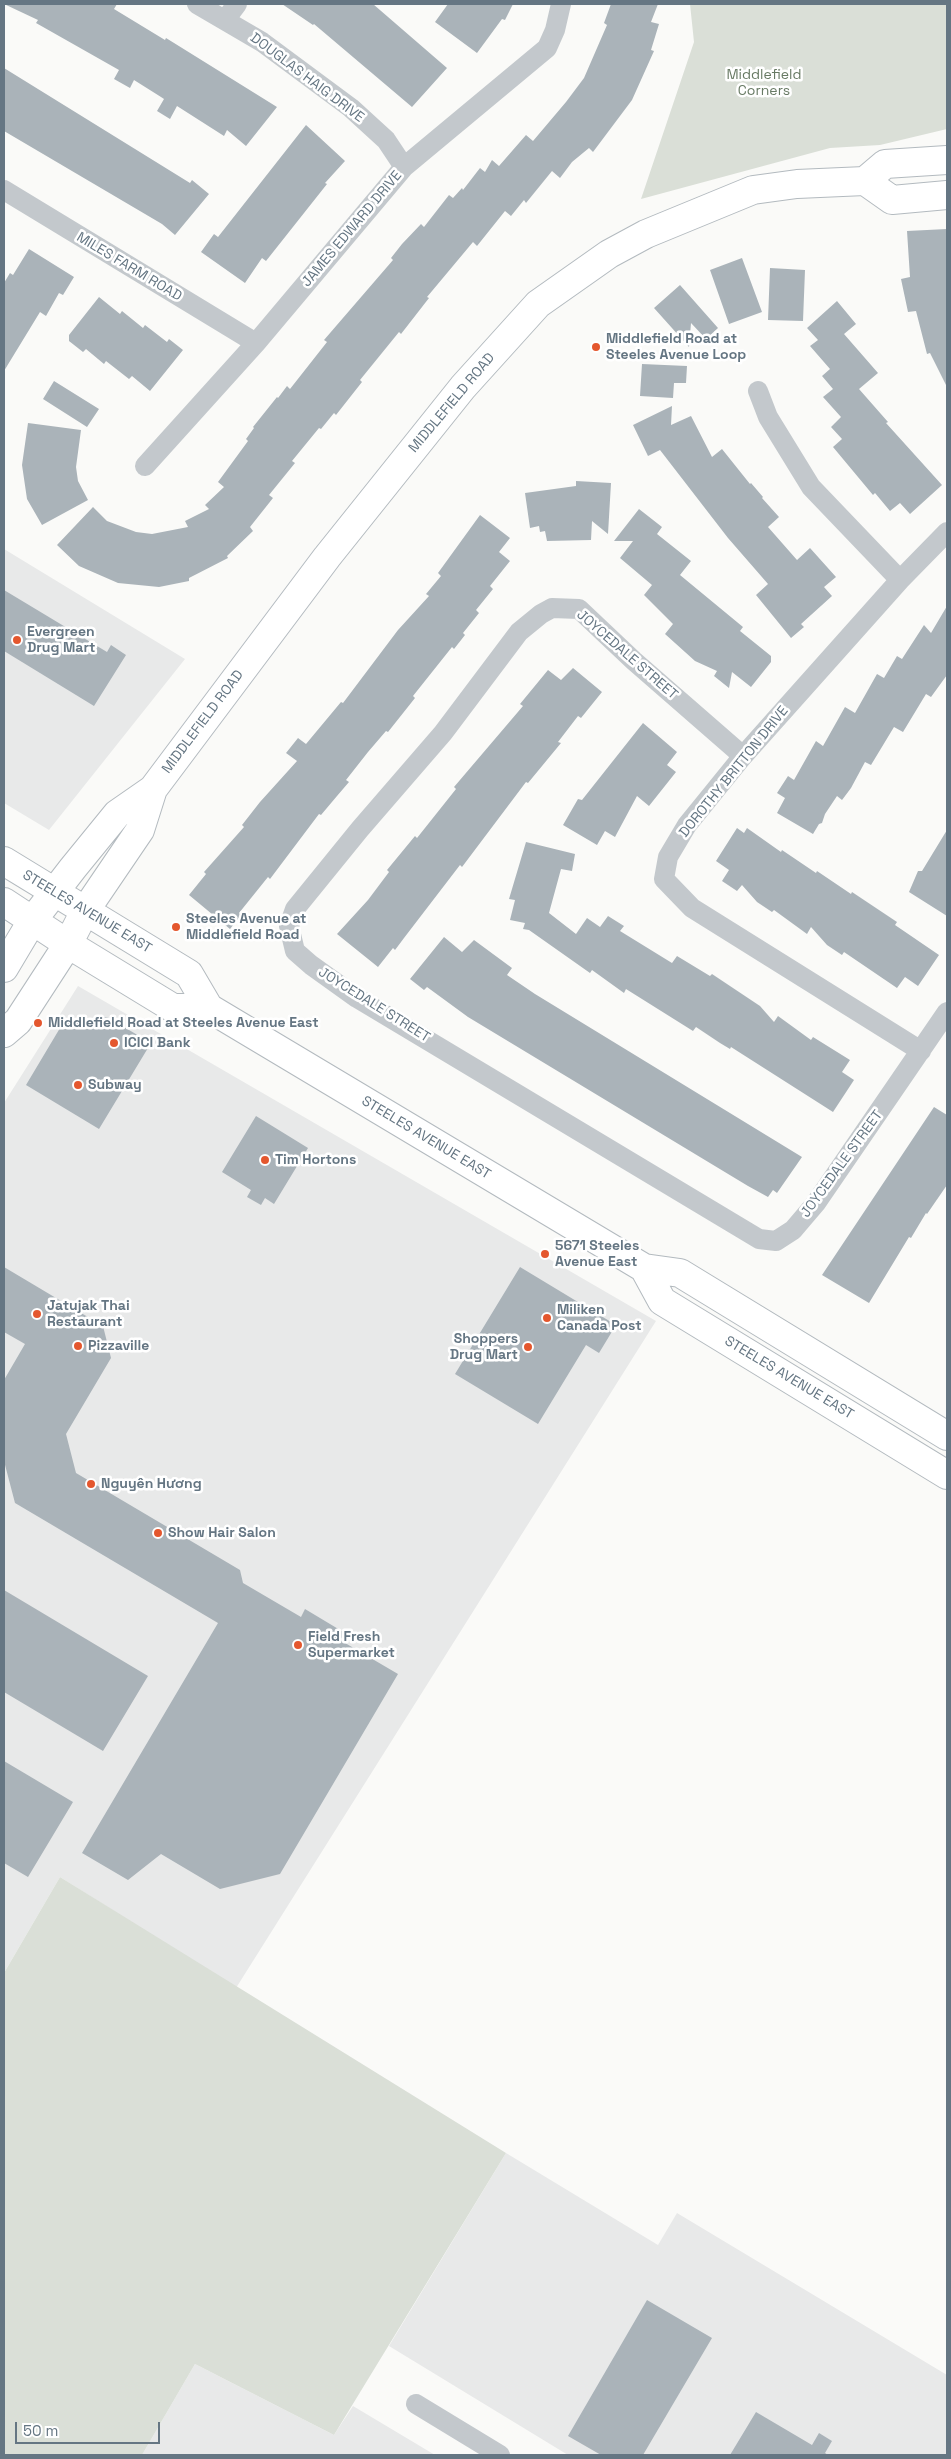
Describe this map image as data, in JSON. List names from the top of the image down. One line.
{"streets":{"main road":["MIDDLEFIELD ROAD","STEELES AVENUE EAST"],"street":["DOUGLAS HAIG DRIVE","JAMES EDWARD DRIVE","MILES FARM ROAD","JOYCEDALE STREET","DOROTHY BRITTON DRIVE"]},"crossings":[["DOUGLAS HAIG DRIVE","JAMES EDWARD DRIVE"],["JAMES EDWARD DRIVE","MILES FARM ROAD"],["MIDDLEFIELD ROAD","STEELES AVENUE EAST"],["JOYCEDALE STREET","DOROTHY BRITTON DRIVE"]],"parks":["Middlefield Corners"],"places":["Middlefield Road at Steeles Avenue Loop","Evergreen Drug Mart","Steeles Avenue at Middlefield Road","Middlefield Road at Steeles Avenue East","ICICI Bank","Subway","Tim Hortons","5671 Steeles Avenue East","Jatujak Thai Restaurant","Miliken Canada Post","Pizzaville","Shoppers Drug Mart","Nguyên Hương","Show Hair Salon","Field Fresh Supermarket"],"scale_bar":"50 m"}
